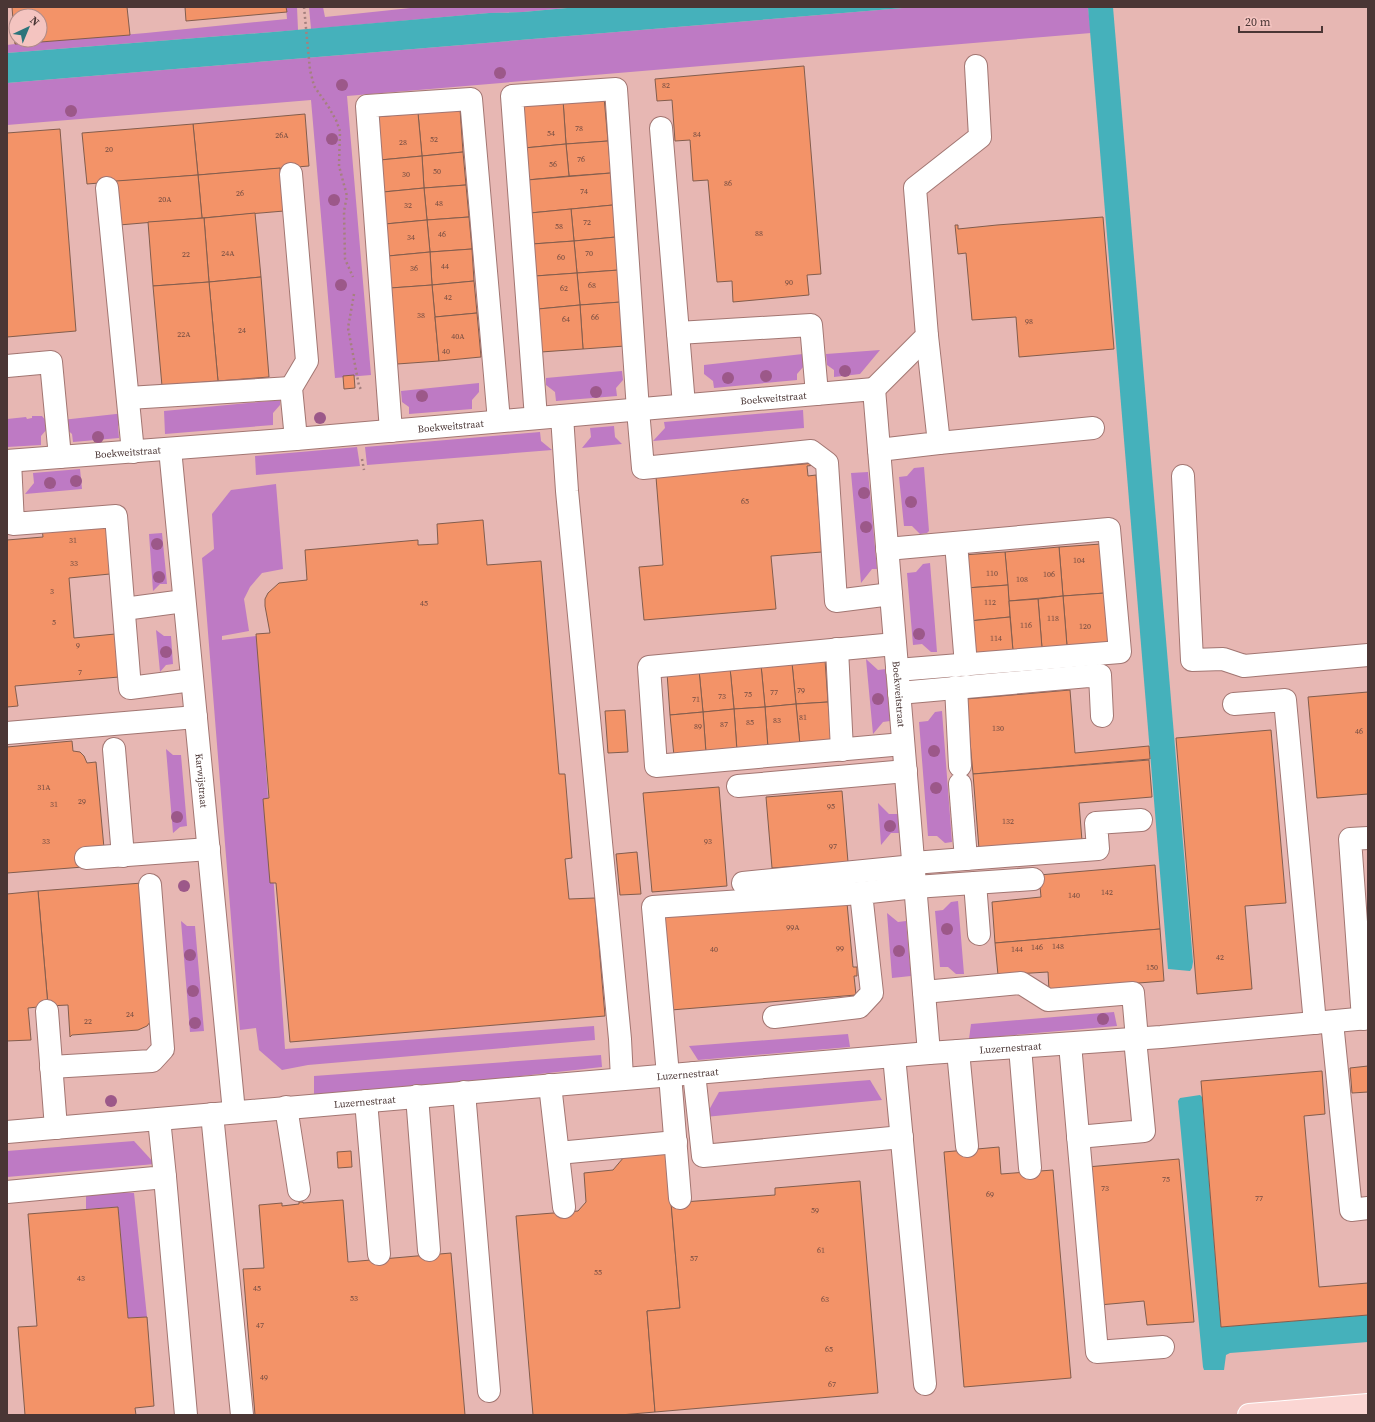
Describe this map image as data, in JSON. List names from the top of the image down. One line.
{"streets":{"street":["Boekweitstraat","Karwijstraat","Luzernestraat"]},"crossings":[["Boekweitstraat","Karwijstraat"],["Boekweitstraat","Luzernestraat"],["Karwijstraat","Luzernestraat"]],"house_numbers":["82","78","54","84","26A","52","28","20","76","56","50","30","86","74","26","20A","48","32","72","58","88","46","34","24A","70","22","60","44","36","90","68","62","42","38","66","64","98","24","22A","40A","40","65","31","104","33","110","106","108","3","112","45","118","5","116","120","114","9","7","79","77","75","73","71","81","83","85","87","89","130","46","31A","29","31","95","132","33","93","97","142","140","99A","148","146","99","40","144","42","150","24","22","75","73","69","77","59","61","57","55","43","45","53","63","47","65","49","67"],"scale_bar":"20 m","north":"top right"}
